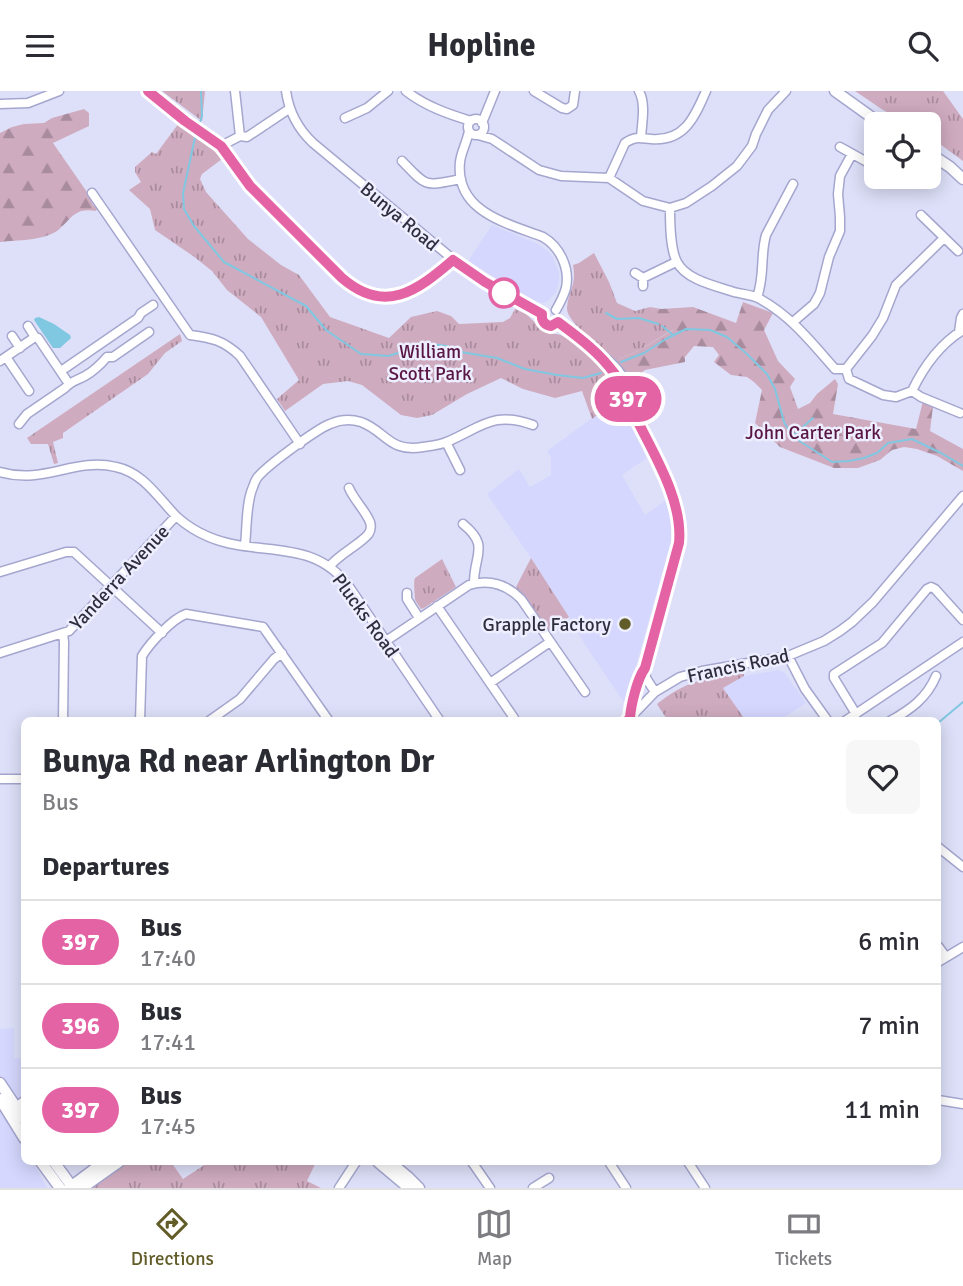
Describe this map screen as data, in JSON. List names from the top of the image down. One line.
{"streets":{"street":["Bunya Road","Yanderra Avenue","Plucks Road","Francis Road"]},"crossings":[["Yanderra Avenue","Plucks Road"]],"parks":["William Scott Park","John Carter Park"],"places":["Grapple Factory"],"lines":["bus line 397"],"page":{"header":"Hopline","on_map":"397","heading":[["Bunya Rd near Arlington Dr","Bus"],"Departures"],"list":[{"mark":"397","name":"Bus","note":"17:40","value":"6 min"},{"mark":"396","name":"Bus","note":"17:41","value":"7 min"},{"mark":"397","name":"Bus","note":"17:45","value":"11 min"}],"tabs":["Directions","Map","Tickets"]}}
